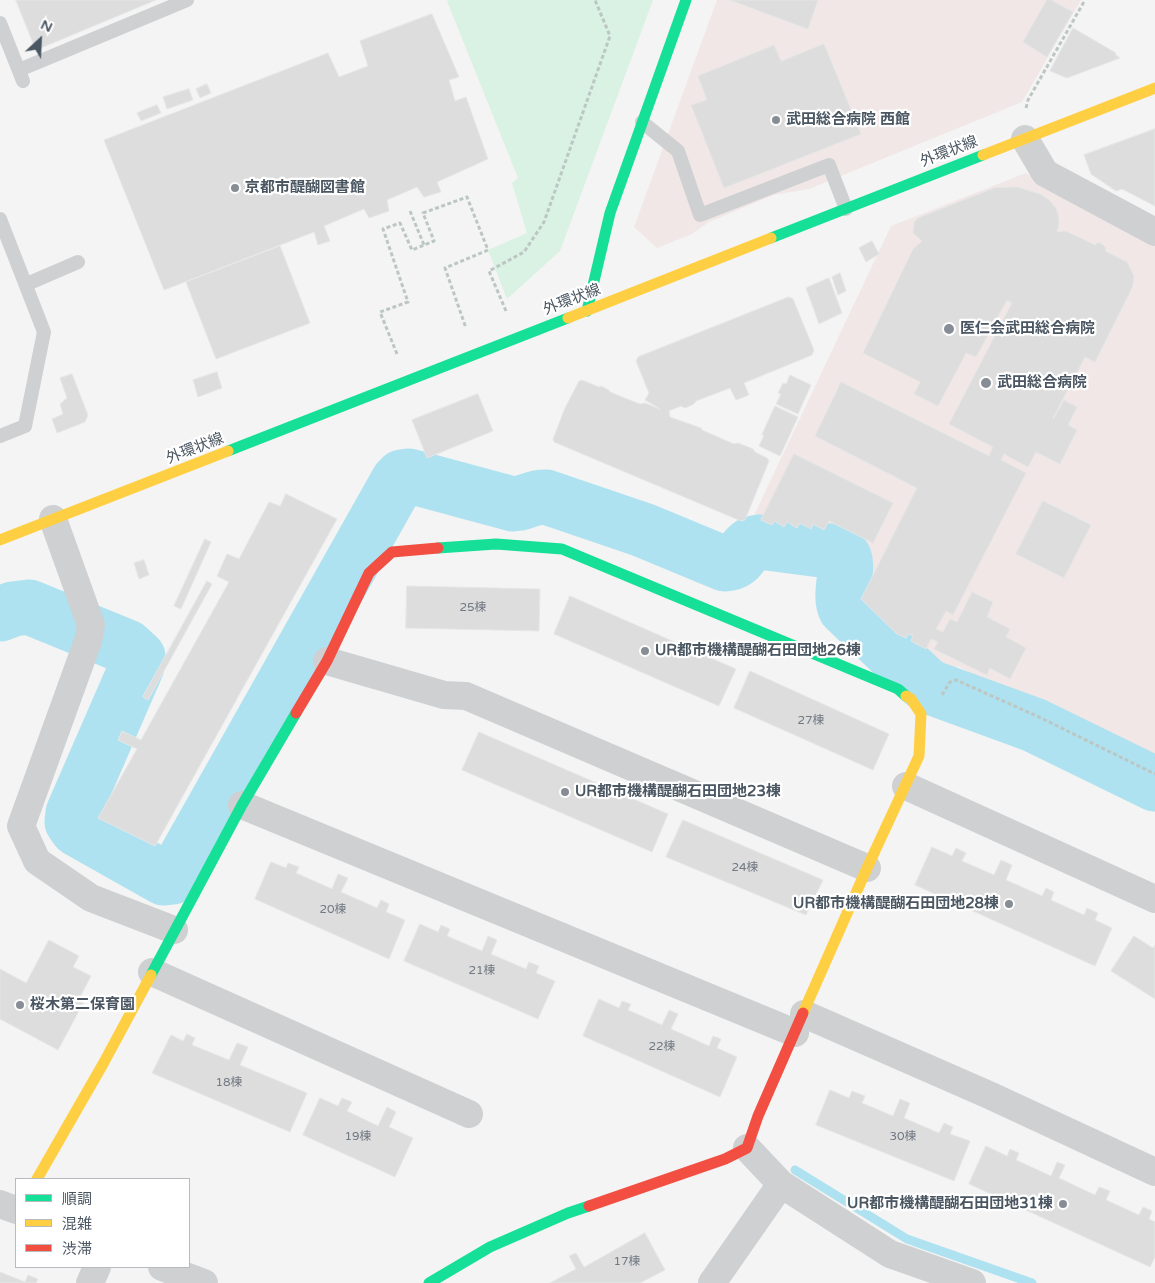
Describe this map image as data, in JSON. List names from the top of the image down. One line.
{"streets":{"street":["外環状線"]},"places":["武田総合病院 西館","京都市醍醐図書館","医仁会武田総合病院","武田総合病院","UR都市機構醍醐石田団地26棟","UR都市機構醍醐石田団地23棟","UR都市機構醍醐石田団地28棟","桜木第二保育園","UR都市機構醍醐石田団地31棟"],"house_numbers":["25棟","27棟","24棟","20棟","21棟","22棟","18棟","19棟","30棟","17棟"],"legend":["順調","混雑","渋滞"],"north":"top right"}
